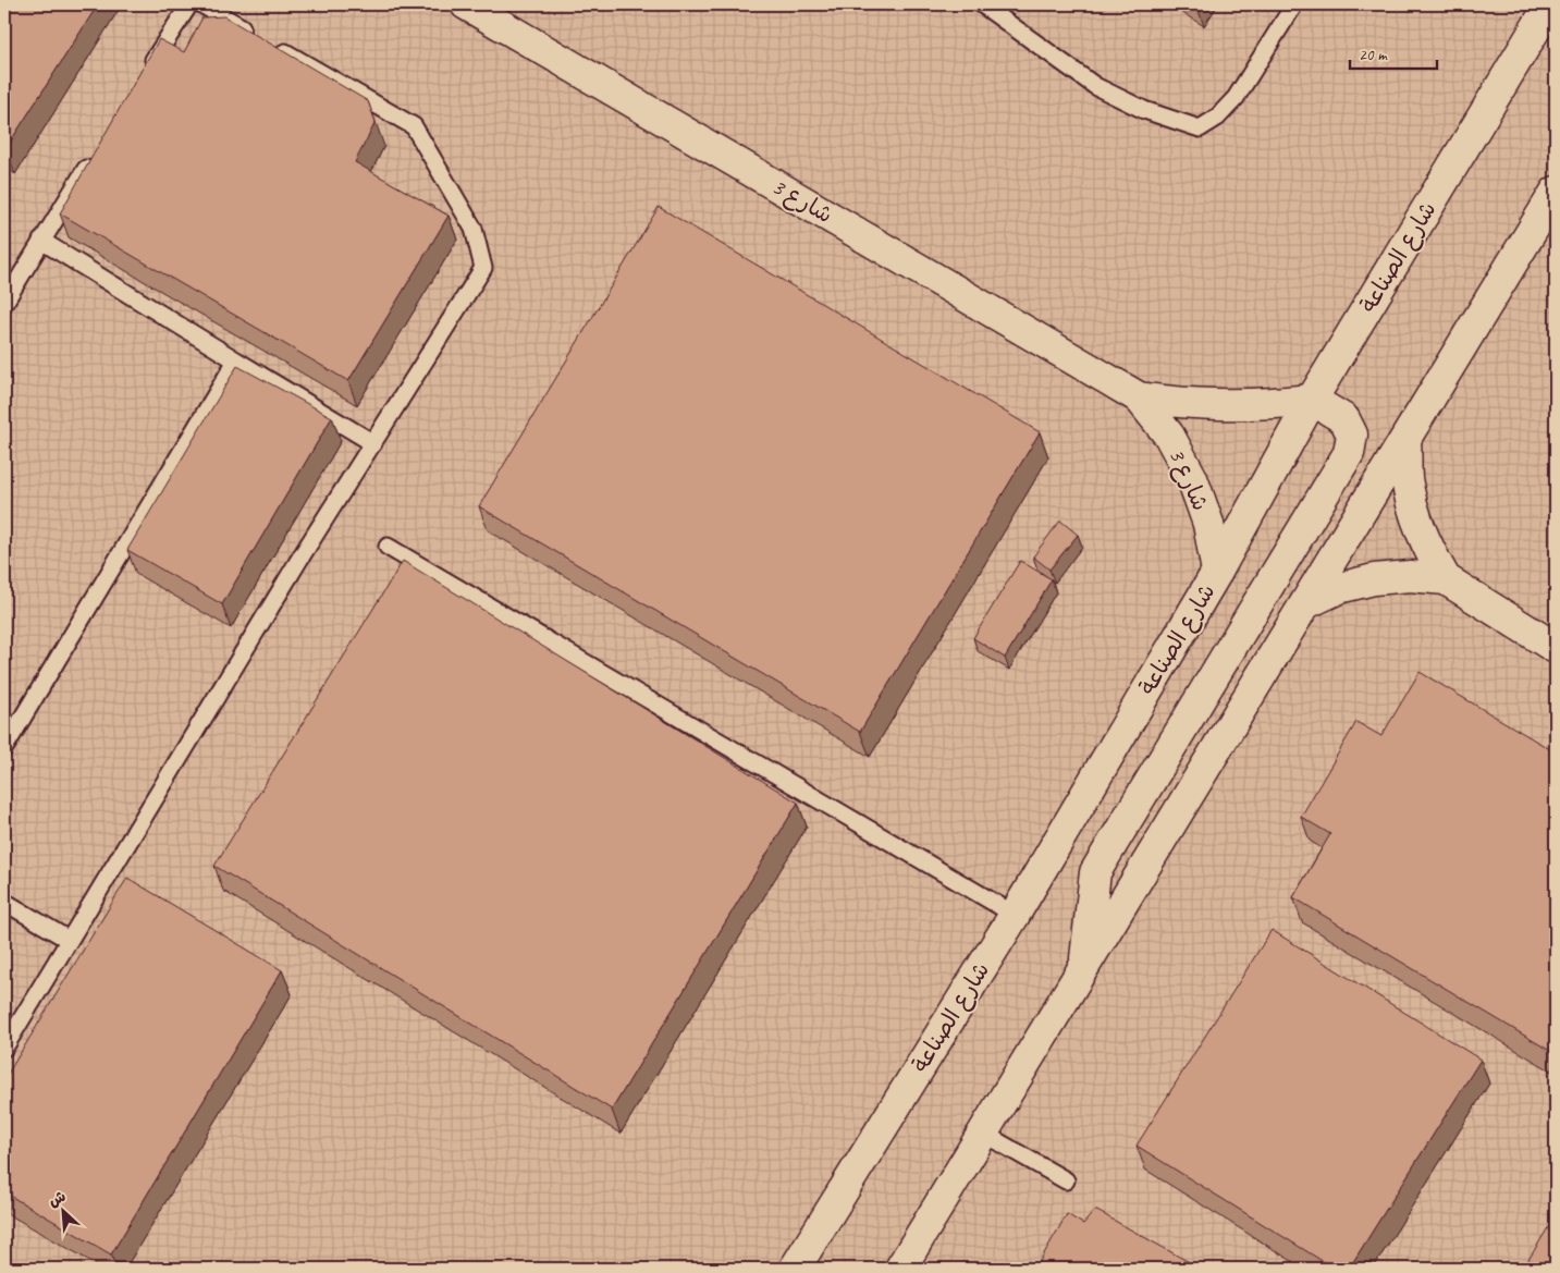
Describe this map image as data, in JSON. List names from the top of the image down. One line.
{"streets":{"street":["شارع 3","شارع الصناعة"]},"crossings":[["شارع 3","شارع الصناعة"]],"scale_bar":"20 m","north":"top left"}
